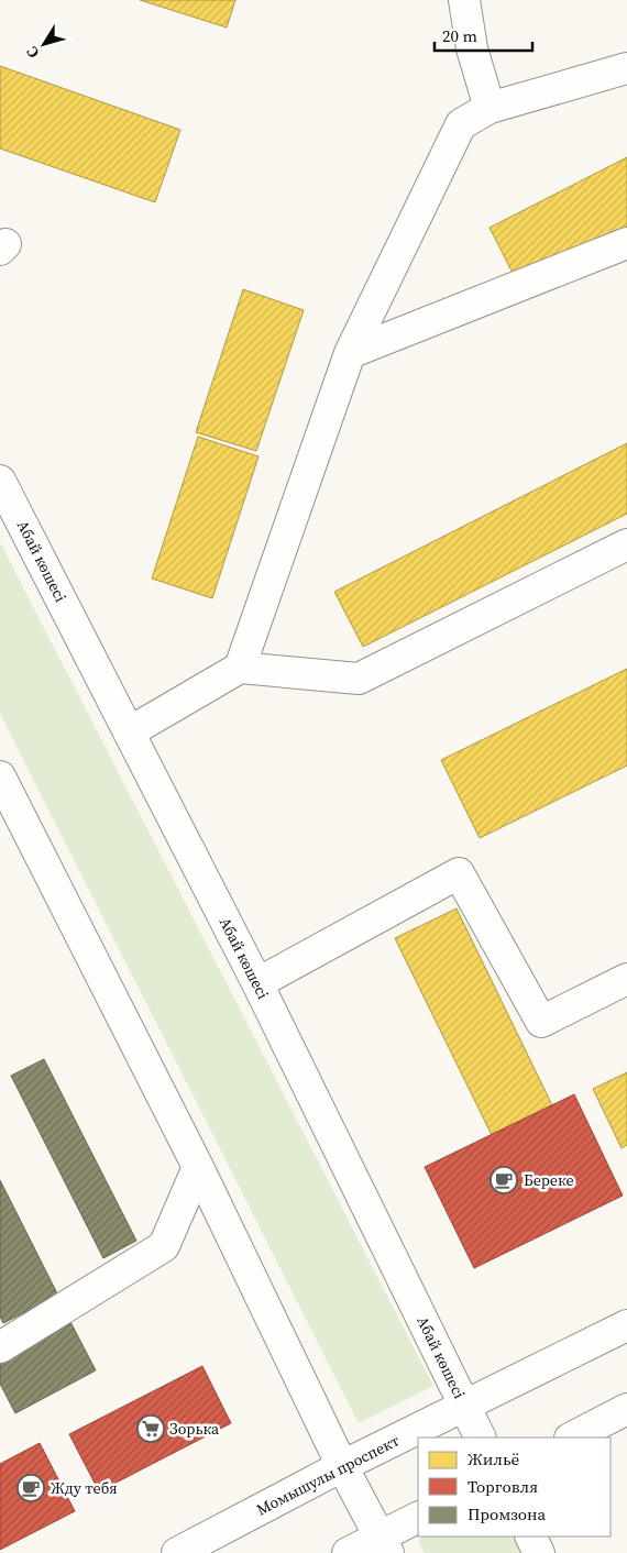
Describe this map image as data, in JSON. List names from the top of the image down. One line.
{"streets":{"street":["Абай көшесі","Момышулы проспект"]},"crossings":[["Абай көшесі","Момышулы проспект"]],"places":{"cafe":["Береке","Жду тебя"],"supermarket":["Зорька"]},"legend":["Жильё","Торговля","Промзона"],"scale_bar":"20 m","north":"bottom left"}
